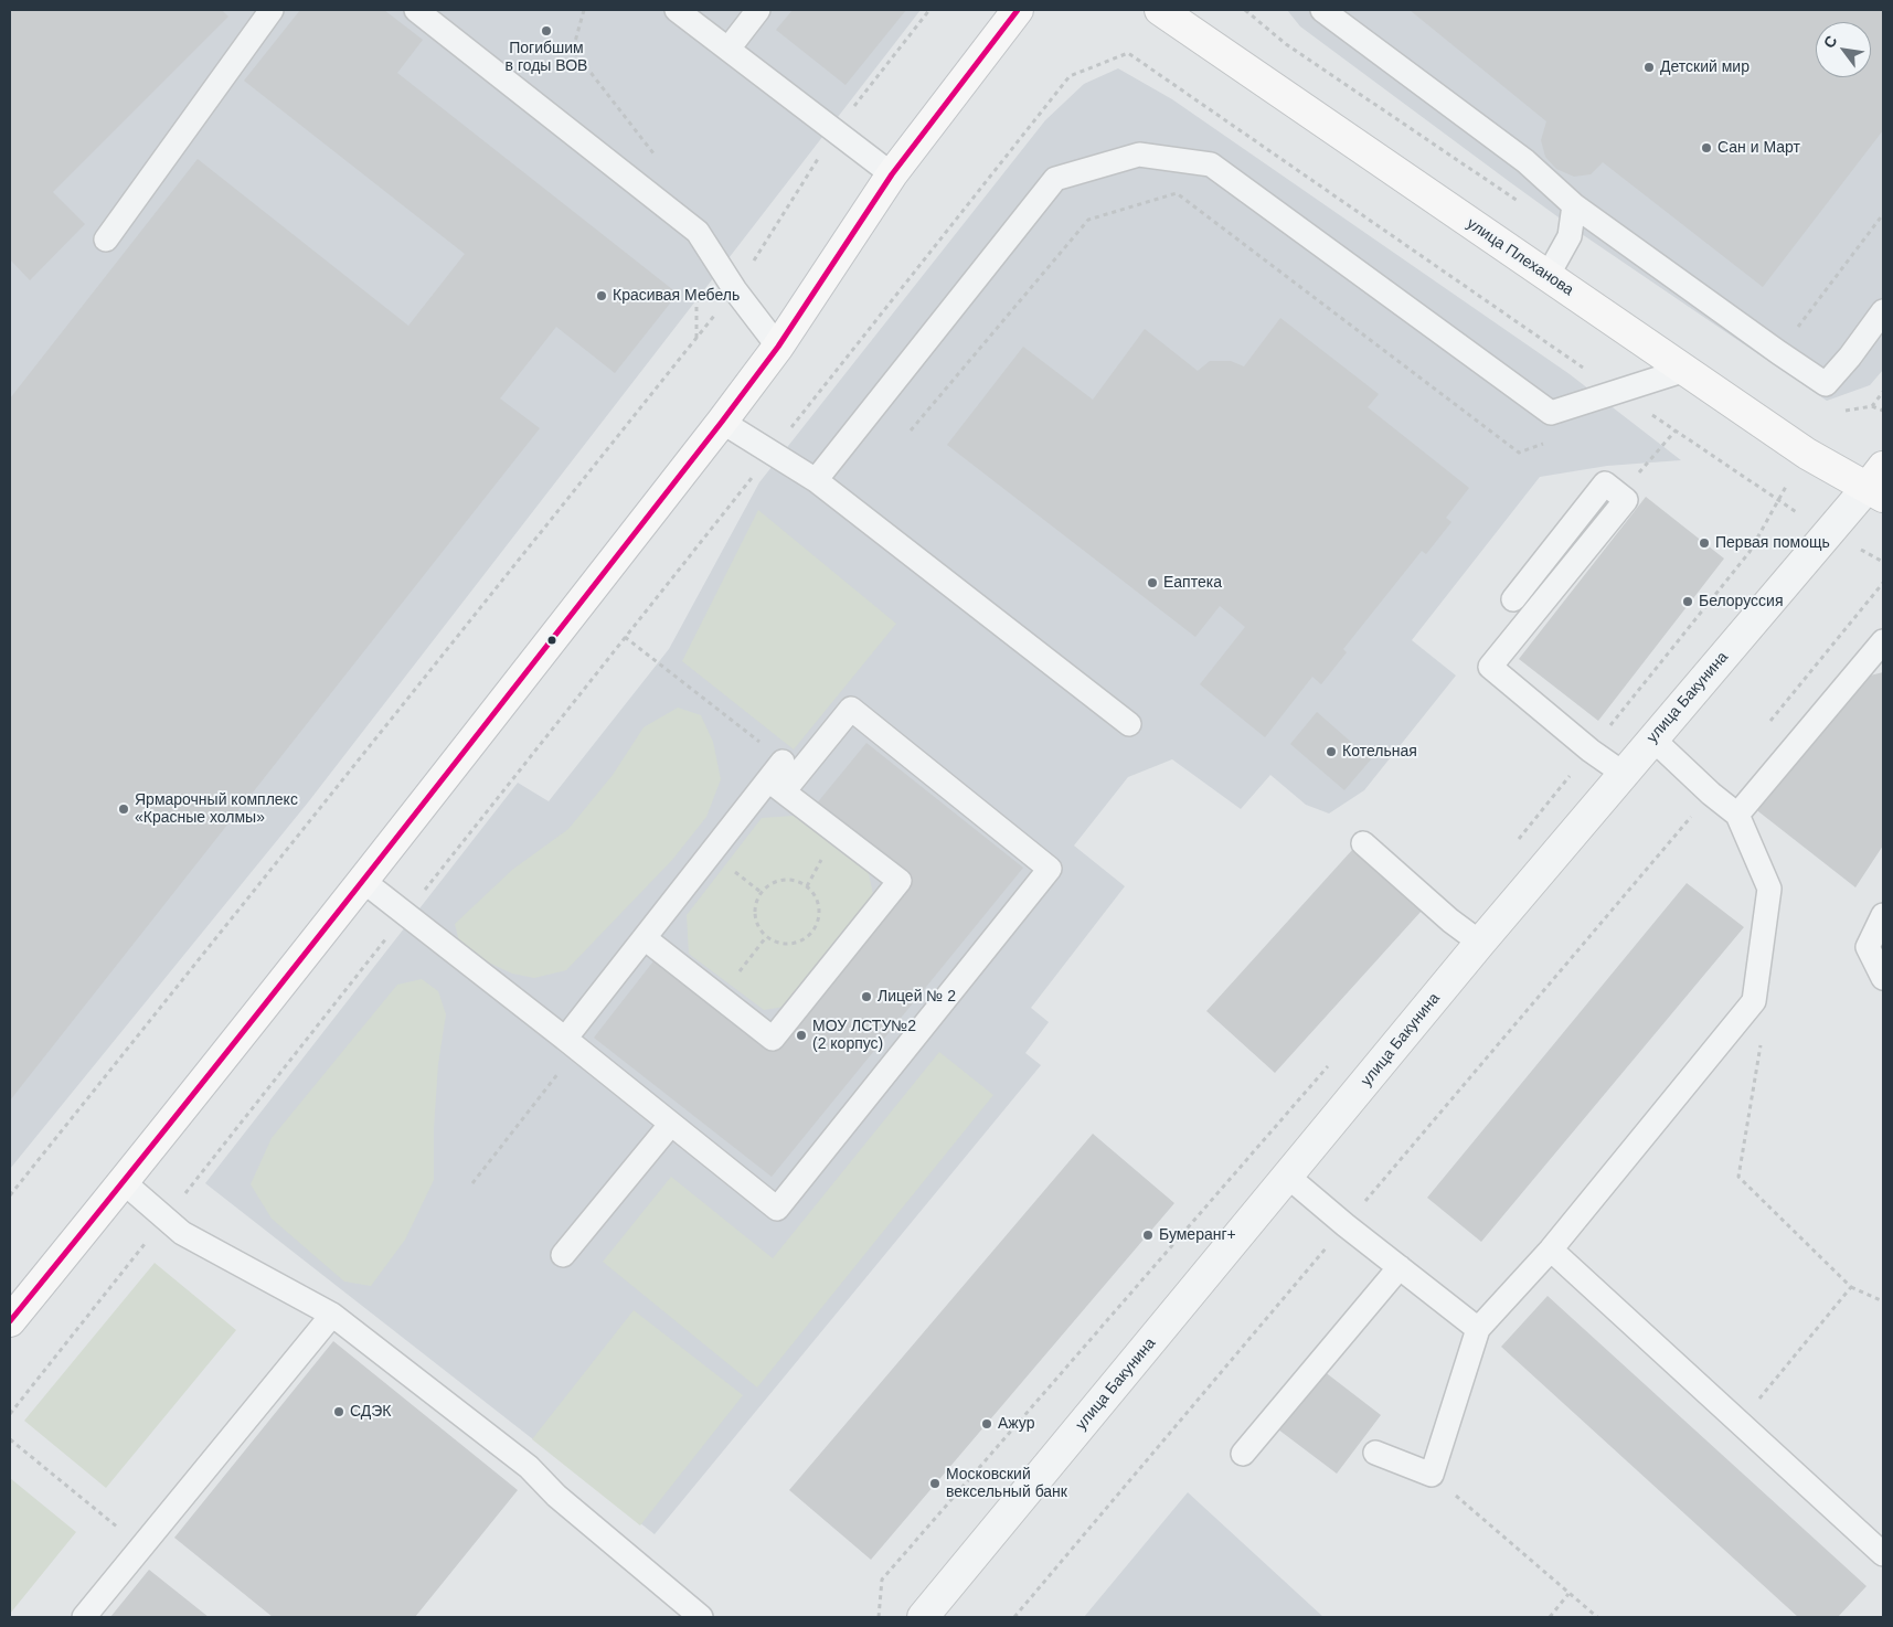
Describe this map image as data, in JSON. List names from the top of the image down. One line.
{"streets":{"main road":["улица Плеханова"],"street":["улица Бакунина"]},"crossings":[["улица Плеханова","улица Бакунина"]],"places":["Погибшим в годы ВОВ","Детский мир","Сан и Март","Красивая Мебель","Первая помощь","Еаптека","Белоруссия","Котельная","Ярмарочный комплекс «Красные холмы»","Лицей № 2","МОУ ЛСТУ№2 (2 корпус)","Бумеранг+","СДЭК","Ажур","Московский вексельный банк"],"north":"top left"}
